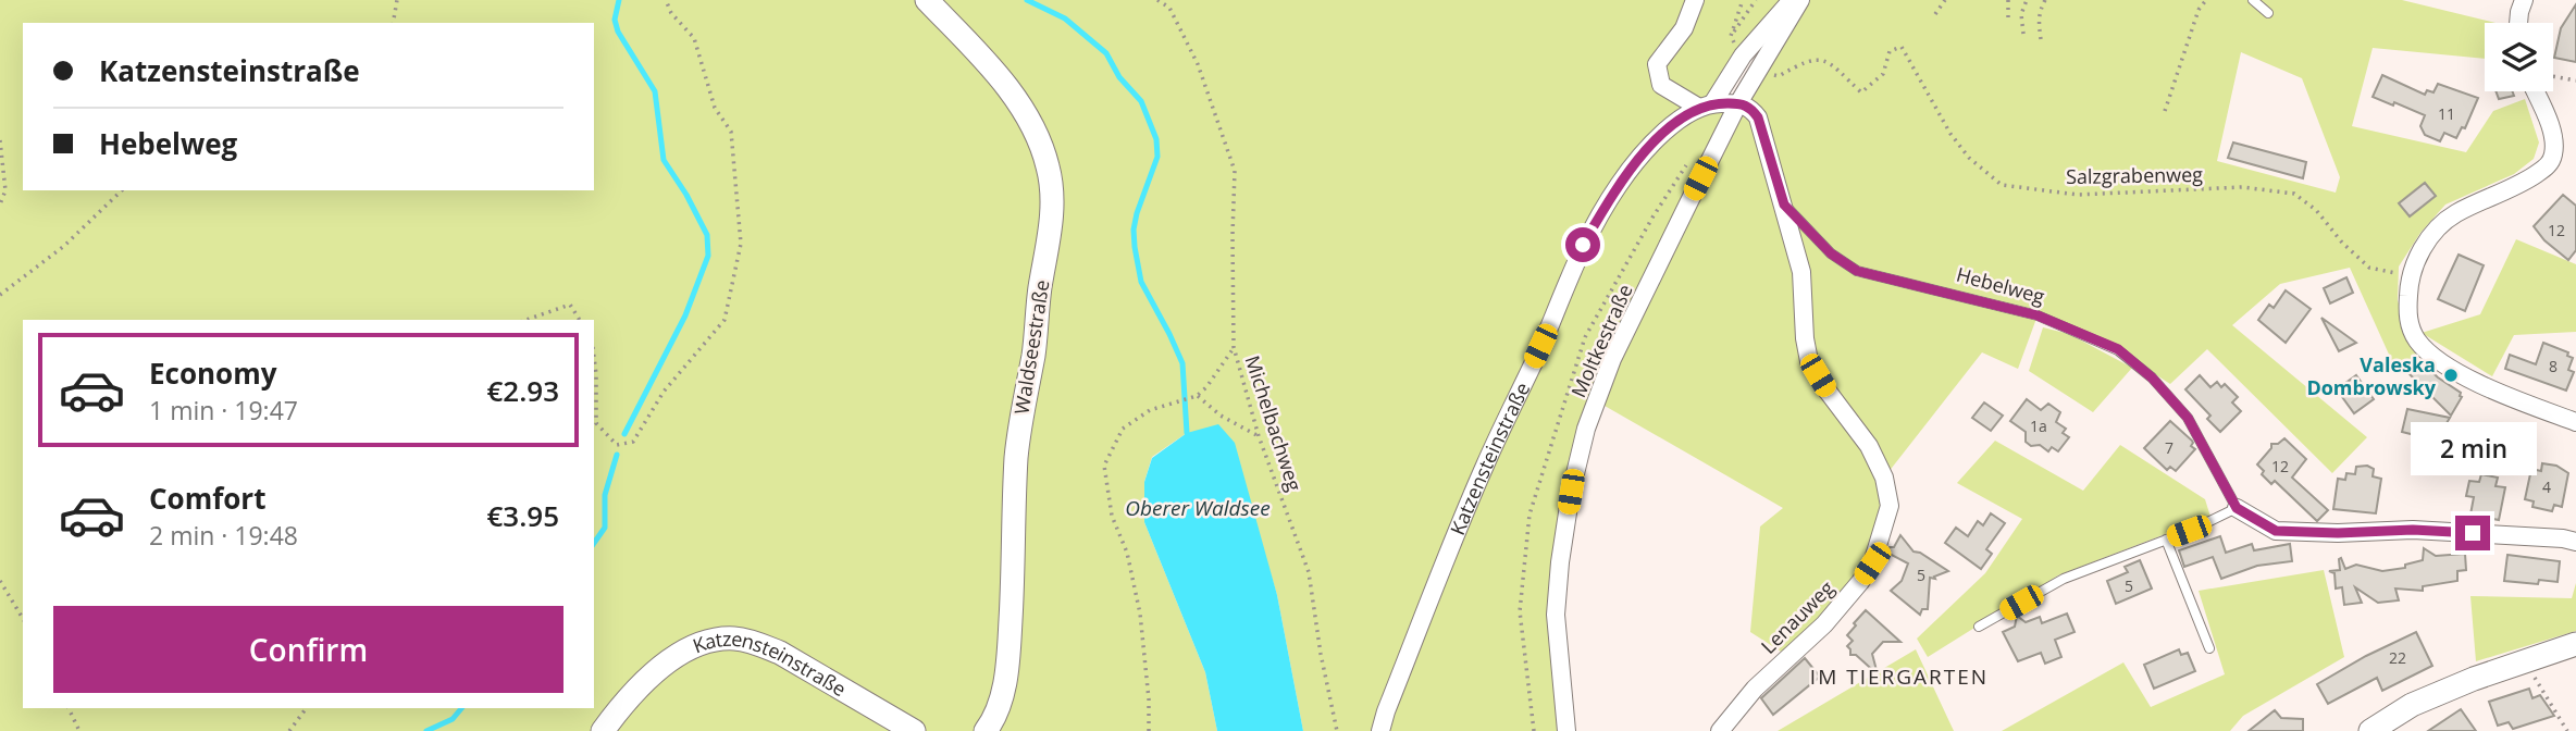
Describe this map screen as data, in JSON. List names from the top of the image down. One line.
{"streets":{"street":["Hebelweg","Moltkestraße","Waldseestraße","Katzensteinstraße","Lenauweg"],"path":["Salzgrabenweg","Michelbachweg"]},"crossings":[["Hebelweg","Moltkestraße"],["Hebelweg","Lenauweg"]],"districts":["IM TIERGARTEN"],"water":["Oberer Waldsee"],"places":["Valeska Dombrowsky"],"house_numbers":["11","12","8","1a","7","12","4","5","5","22"],"page":{"banner":["Katzensteinstraße","Hebelweg"],"list":[{"name":"Economy","note":"1 min · 19:47","value":"€2.93"},{"name":"Comfort","note":"2 min · 19:48","value":"€3.95"}],"bubble":"2 min","buttons":"Confirm"}}
